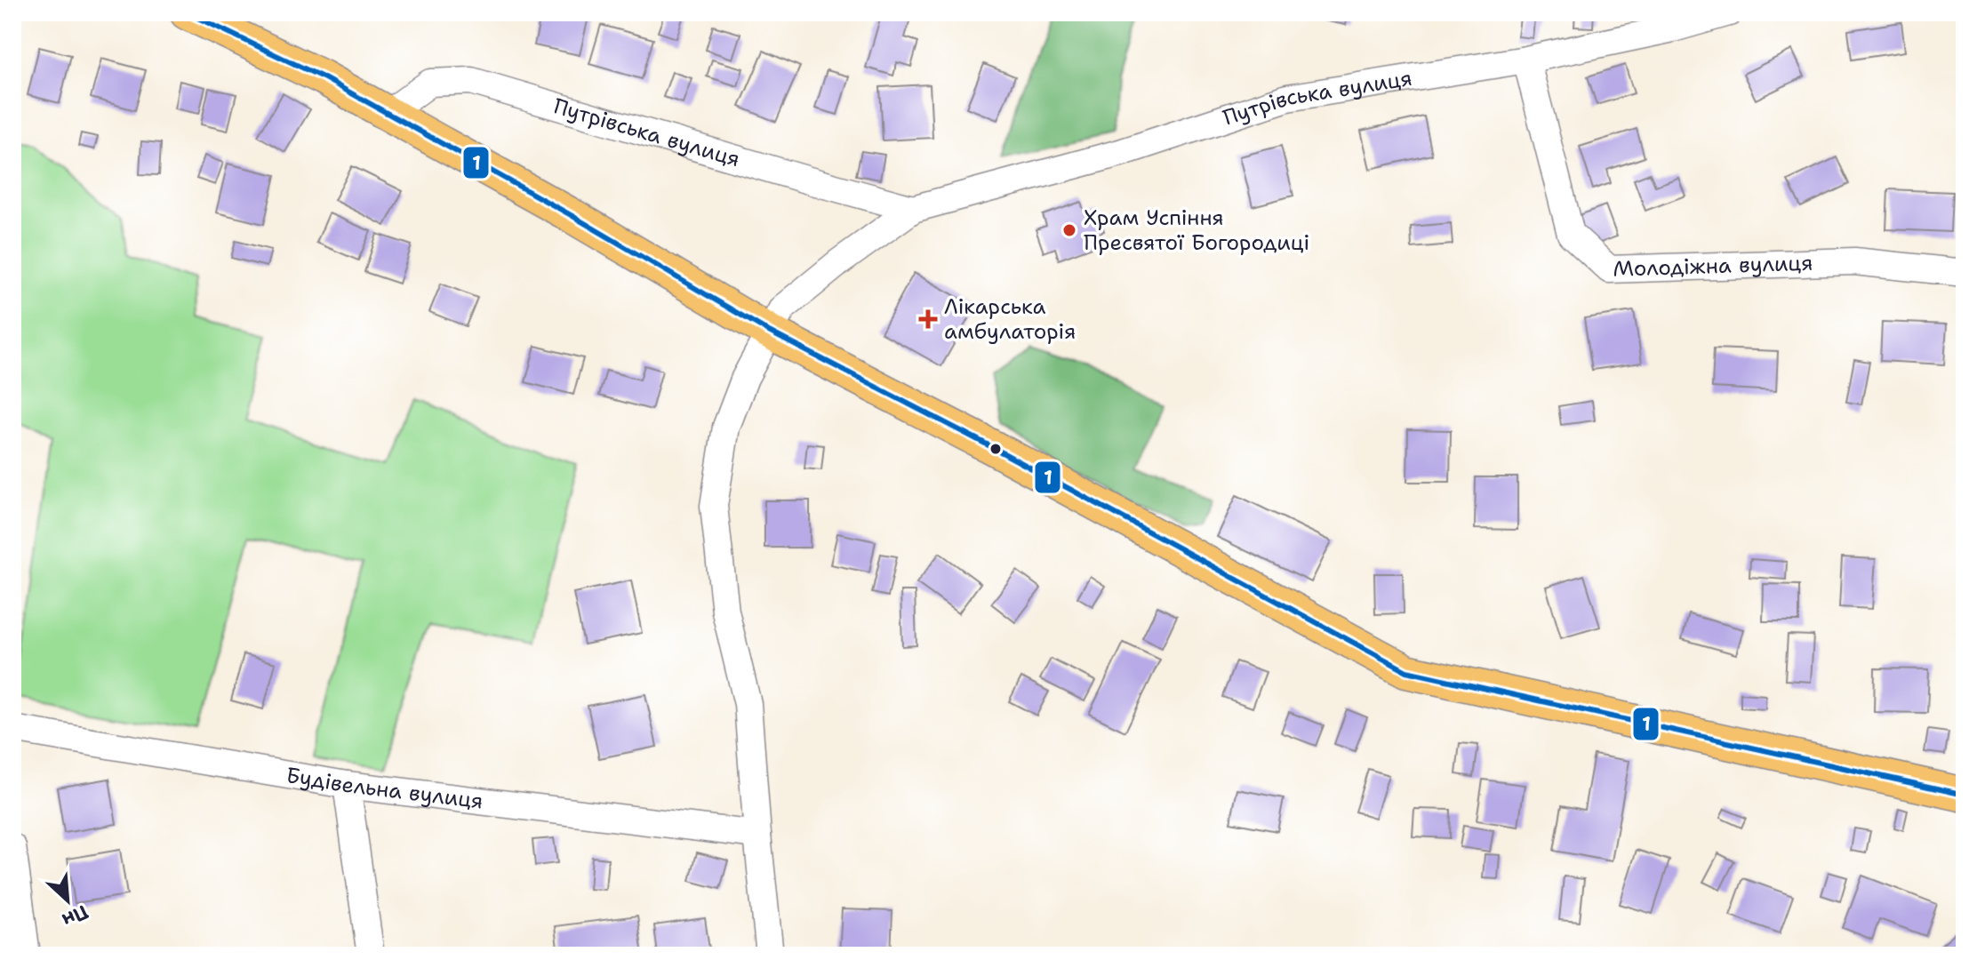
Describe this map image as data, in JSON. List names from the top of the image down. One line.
{"streets":{"street":["Путрівська вулиця","Молодіжна вулиця","Будівельна вулиця"]},"crossings":[["Путрівська вулиця","Молодіжна вулиця"],["Путрівська вулиця","Будівельна вулиця"]],"places":{"other":["Храм Успіння Пресвятої Богородиці"],"health":["Лікарська амбулаторія"]},"lines":["transit line 1"],"north":"bottom right"}
